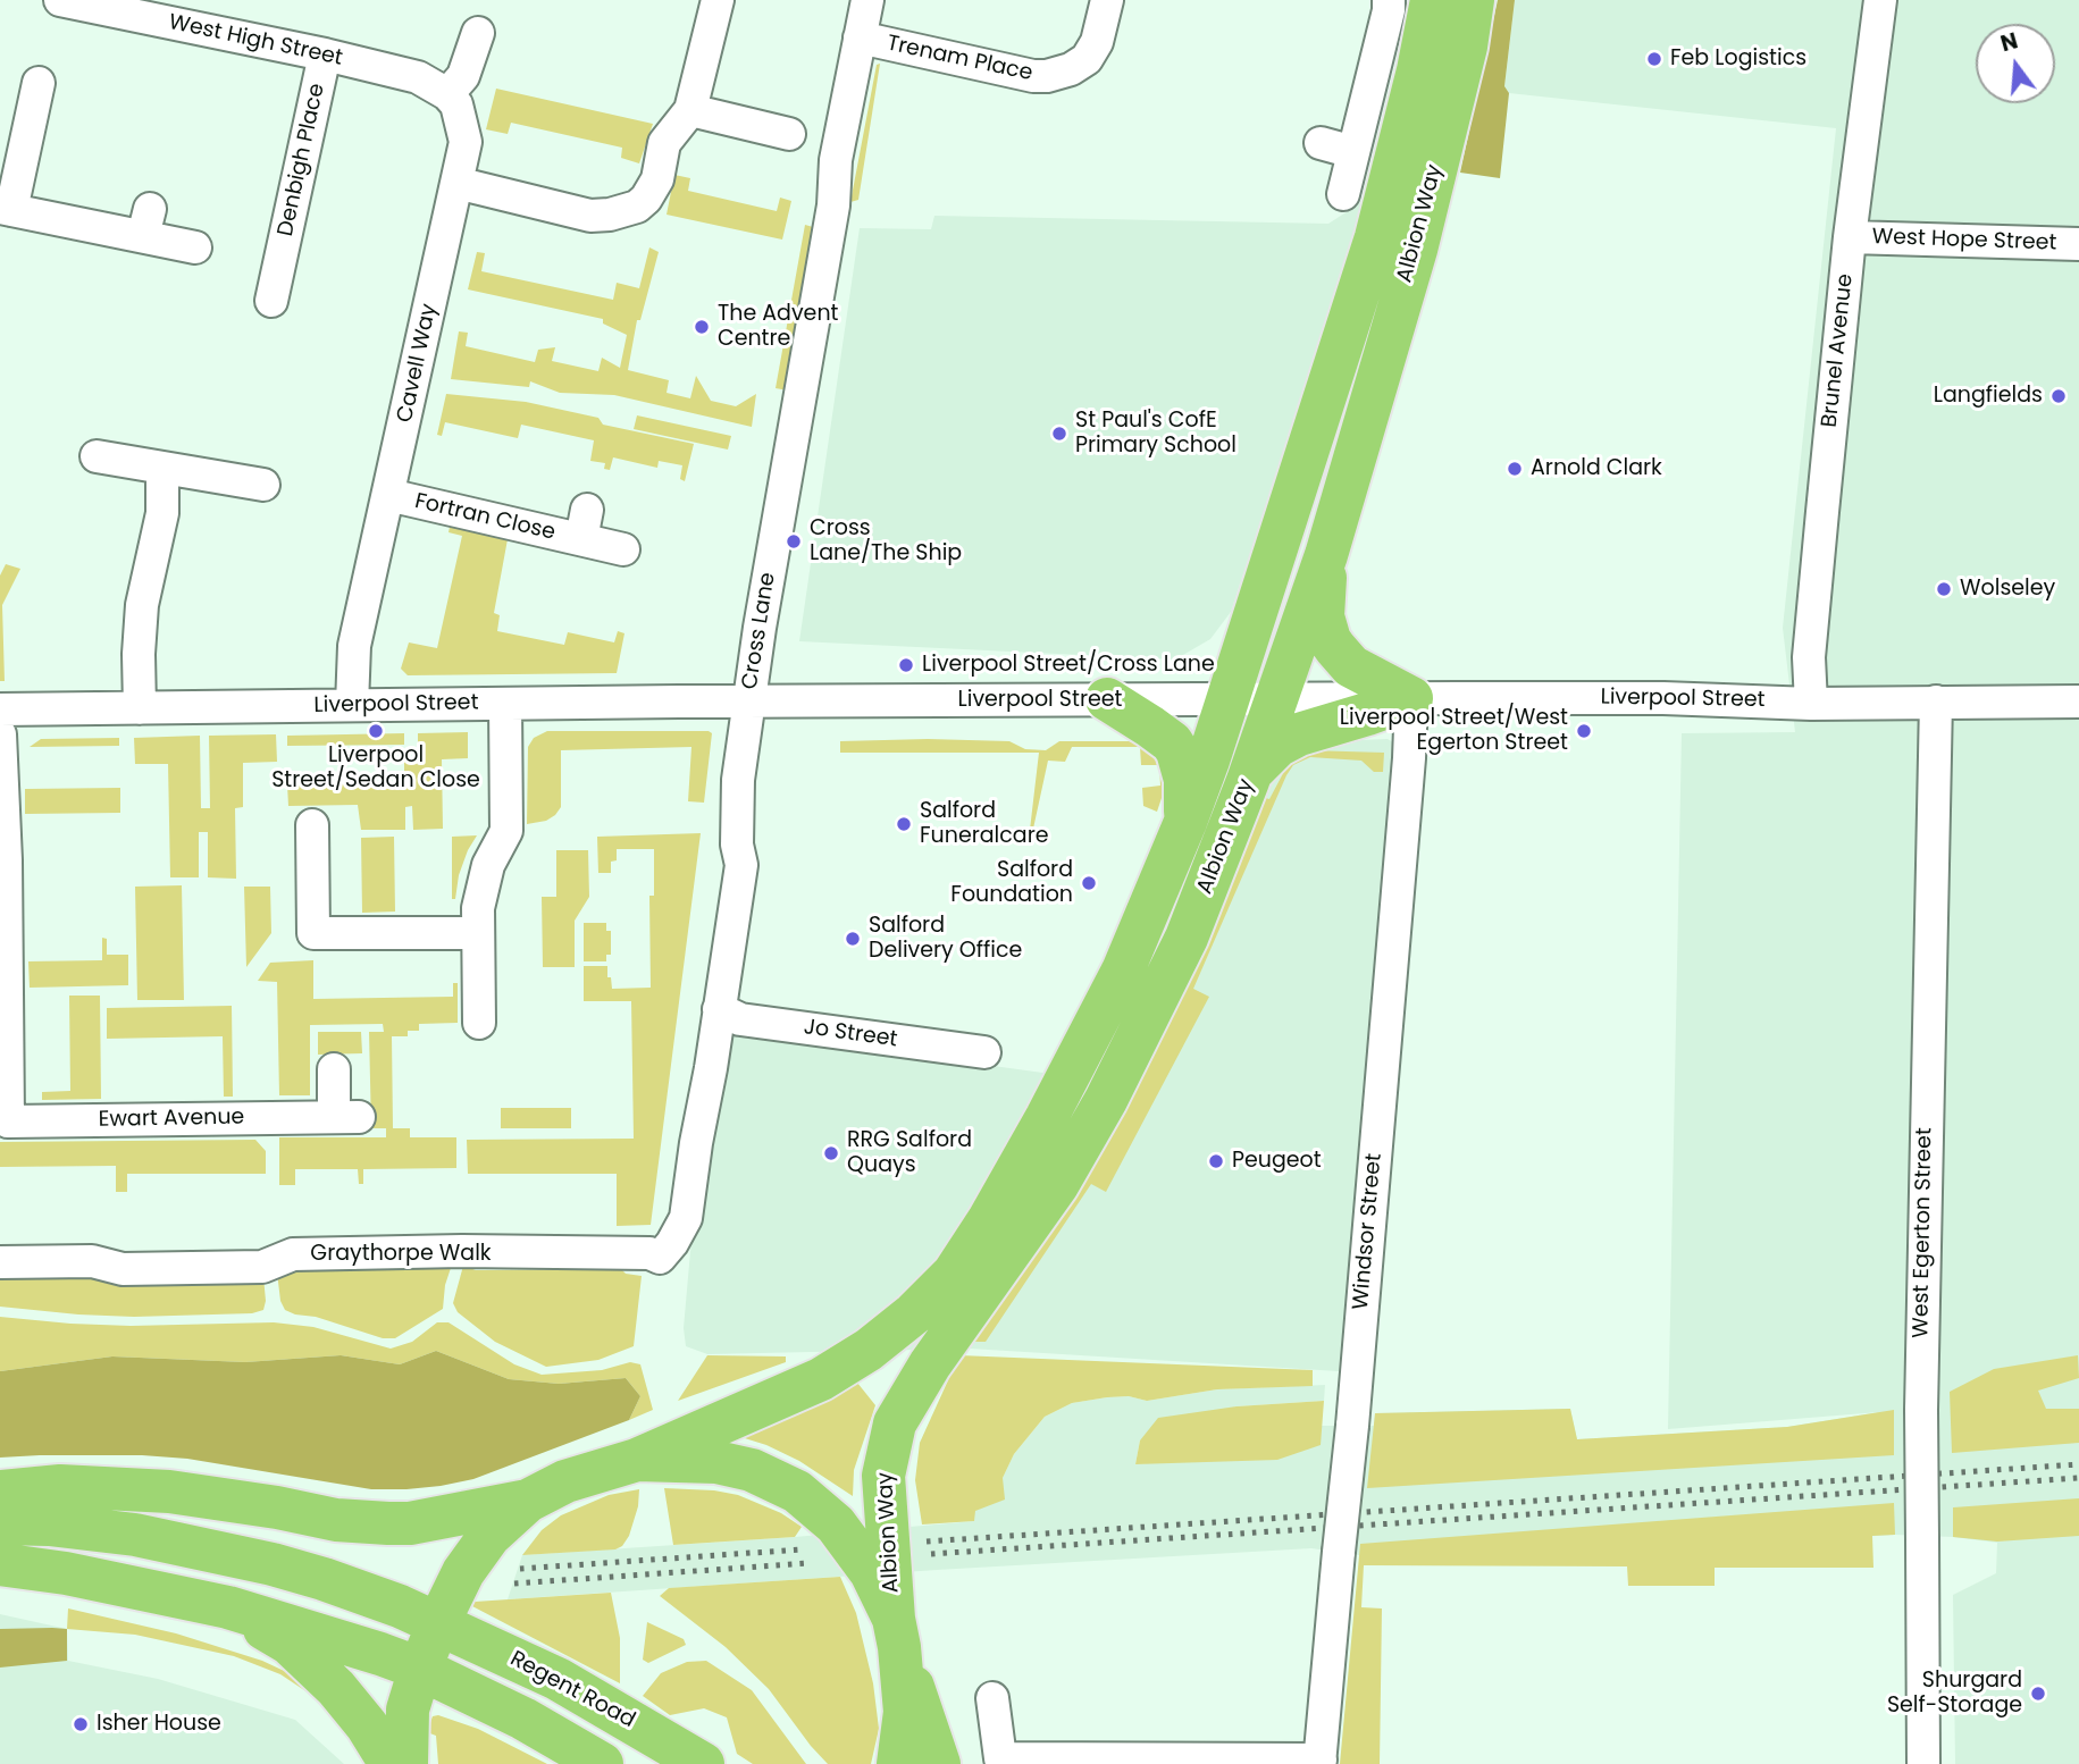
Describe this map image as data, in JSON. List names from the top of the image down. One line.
{"streets":{"highway":["Albion Way","Regent Road"],"street":["West High Street","Trenam Place","Denbigh Place","West Hope Street","Brunel Avenue","Cavell Way","Fortran Close","Cross Lane","Liverpool Street","Jo Street","Ewart Avenue","Windsor Street","West Egerton Street","Graythorpe Walk"]},"crossings":[["West High Street","Denbigh Place"],["West High Street","Cavell Way"],["Trenam Place","Cross Lane"],["Albion Way","Liverpool Street"],["West Hope Street","Brunel Avenue"],["Brunel Avenue","Liverpool Street"],["Cavell Way","Fortran Close"],["Cavell Way","Liverpool Street"],["Cross Lane","Liverpool Street"],["Cross Lane","Jo Street"],["Cross Lane","Graythorpe Walk"],["Liverpool Street","Windsor Street"],["Liverpool Street","West Egerton Street"]],"places":["Feb Logistics","The Advent Centre","Langfields","St Paul's CofE Primary School","Arnold Clark","Cross Lane/The Ship","Wolseley","Liverpool Street/Cross Lane","Liverpool Street/Sedan Close","Liverpool Street/West Egerton Street","Salford Funeralcare","Salford Foundation","Salford Delivery Office","RRG Salford Quays","Peugeot","Shurgard Self-Storage","Isher House"],"north":"top"}
